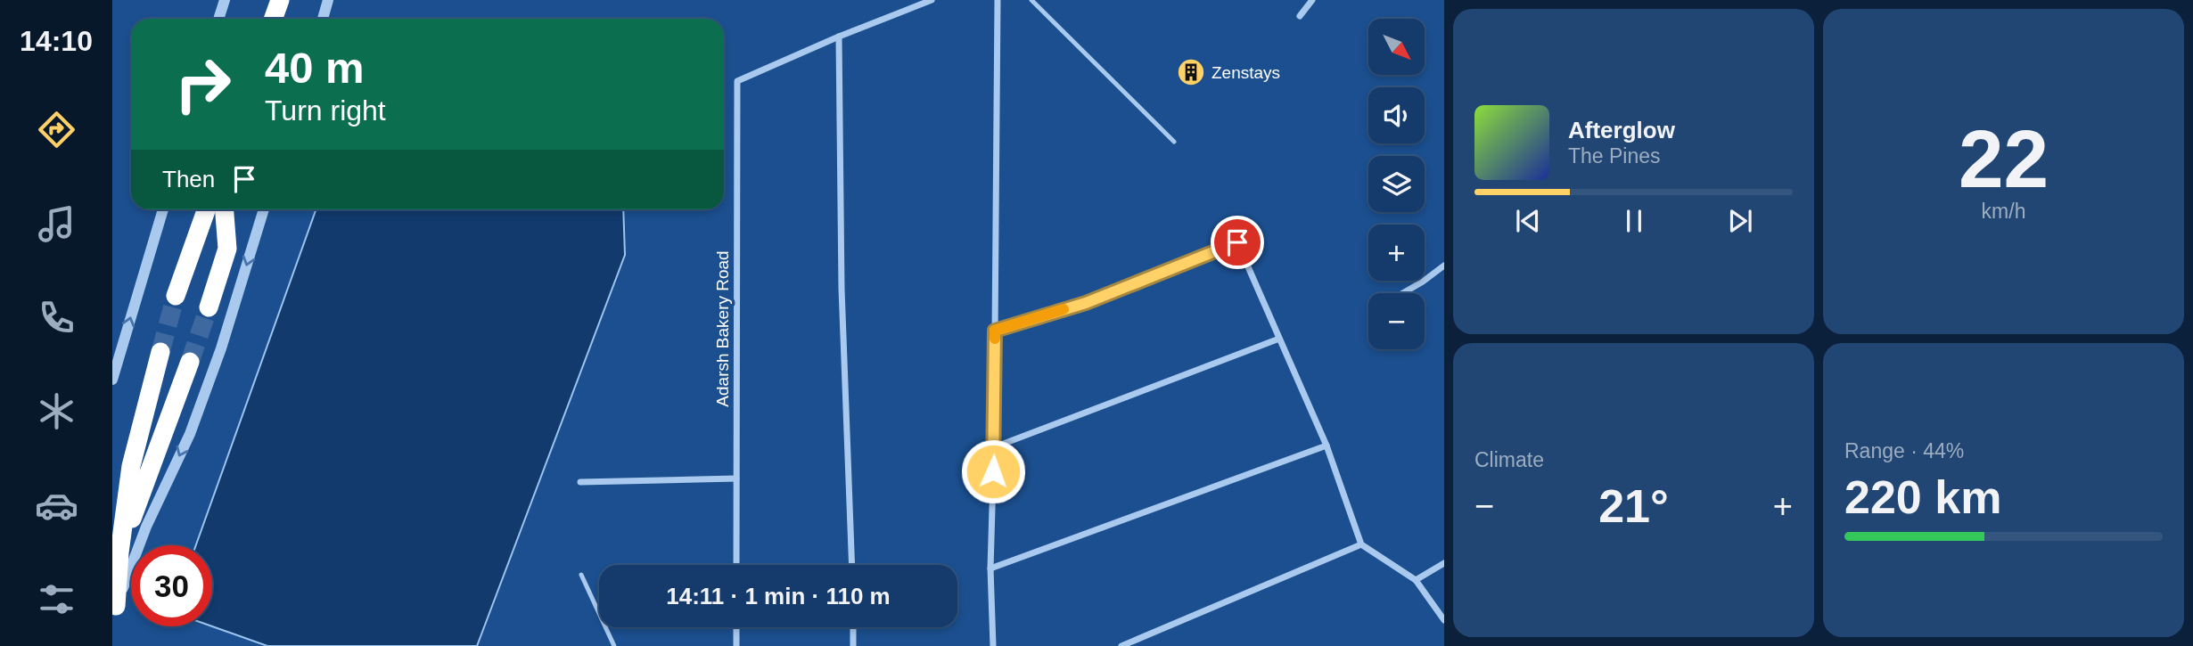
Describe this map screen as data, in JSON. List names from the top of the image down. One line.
{"streets":{"street":["Adarsh Bakery Road"]},"places":{"building":["Zenstays"]},"north":"bottom right","page":{"tabs":"14:10","tile":[["22","km/h"],"Climate",["Range · 44%","220 km"]],"map_buttons":["+","−"],"turn":["40 m","Turn right"],"song":["Afterglow","The Pines"],"then":"Then","heat":["−","21°","+"],"limit":"30","trip":"14:11 · 1 min · 110 m"}}
